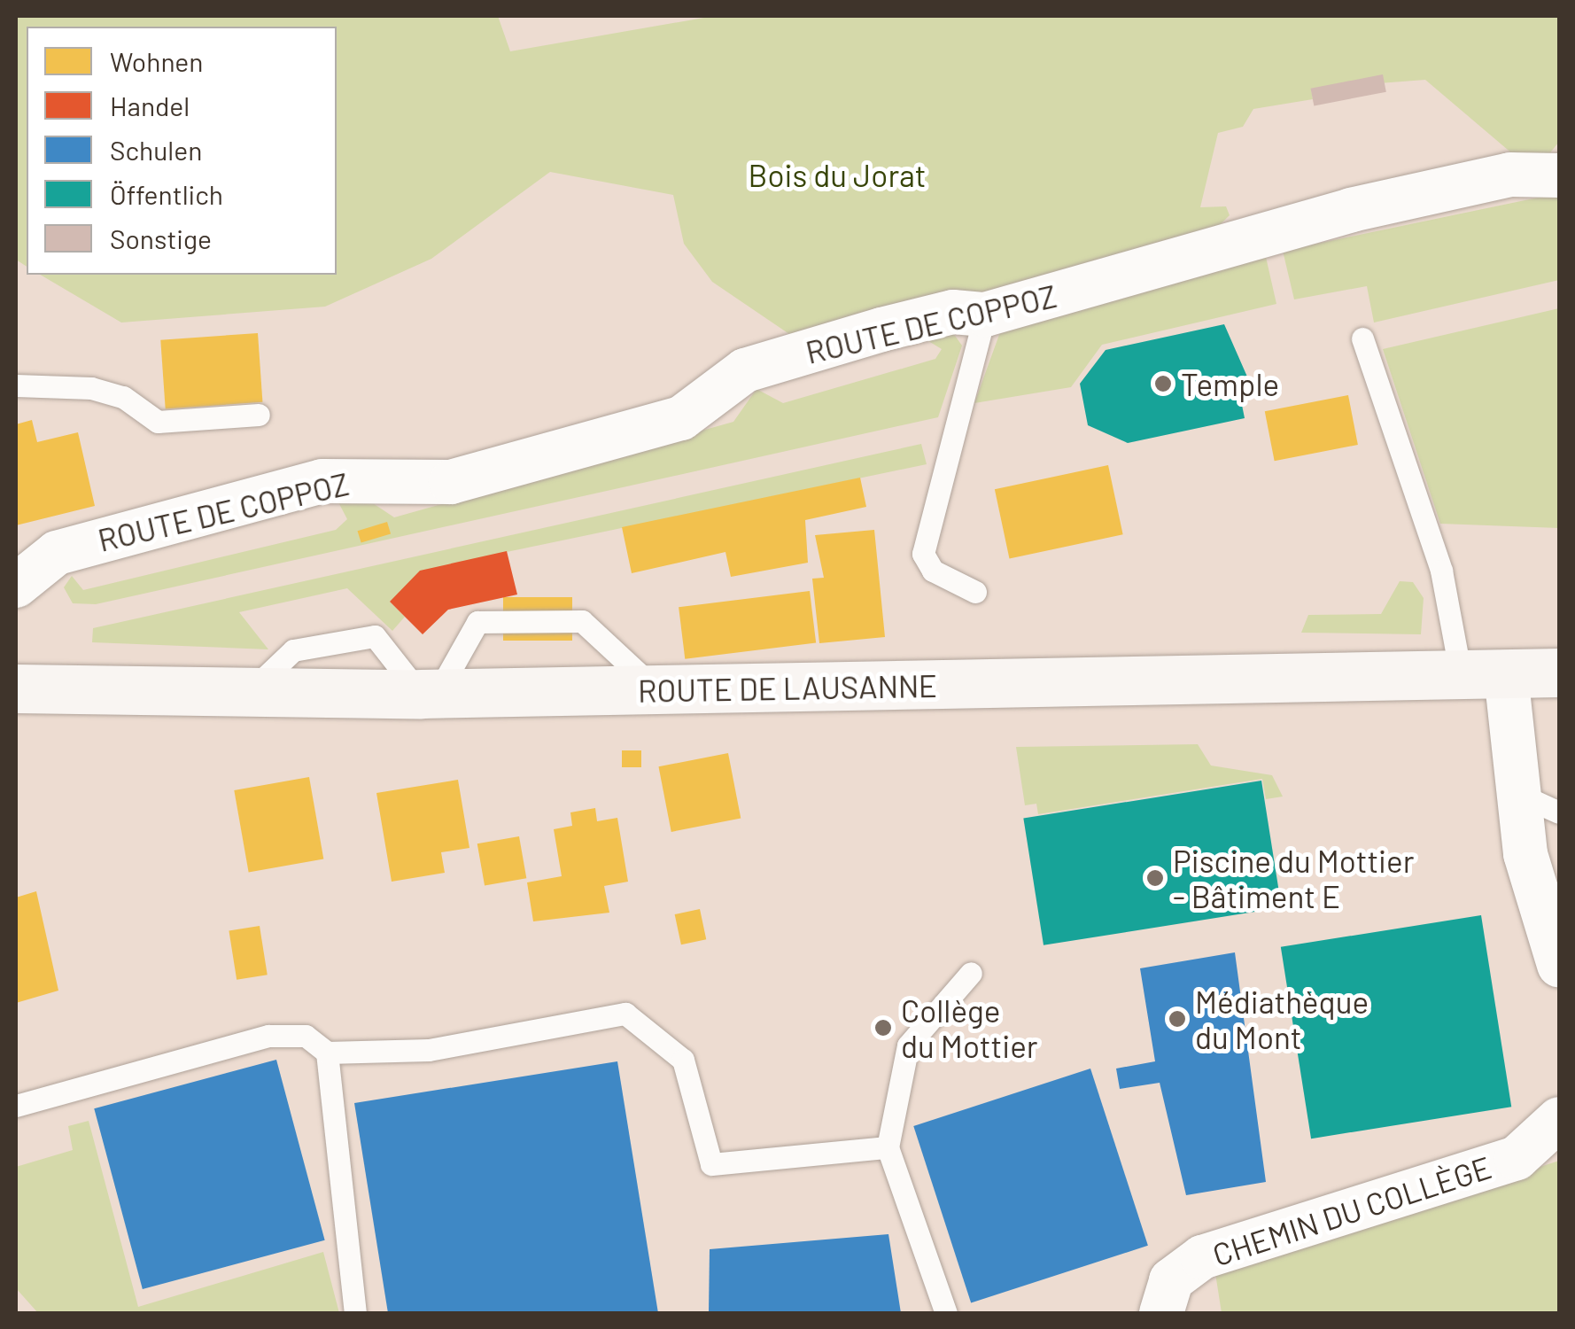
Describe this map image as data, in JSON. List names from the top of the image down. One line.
{"streets":{"main road":["ROUTE DE LAUSANNE"],"street":["ROUTE DE COPPOZ","CHEMIN DU COLLÈGE"]},"parks":["Bois du Jorat"],"places":["Temple","Piscine du Mottier - Bâtiment E","Médiathèque du Mont","Collège du Mottier"],"legend":["Wohnen","Handel","Schulen","Öffentlich","Sonstige"]}
